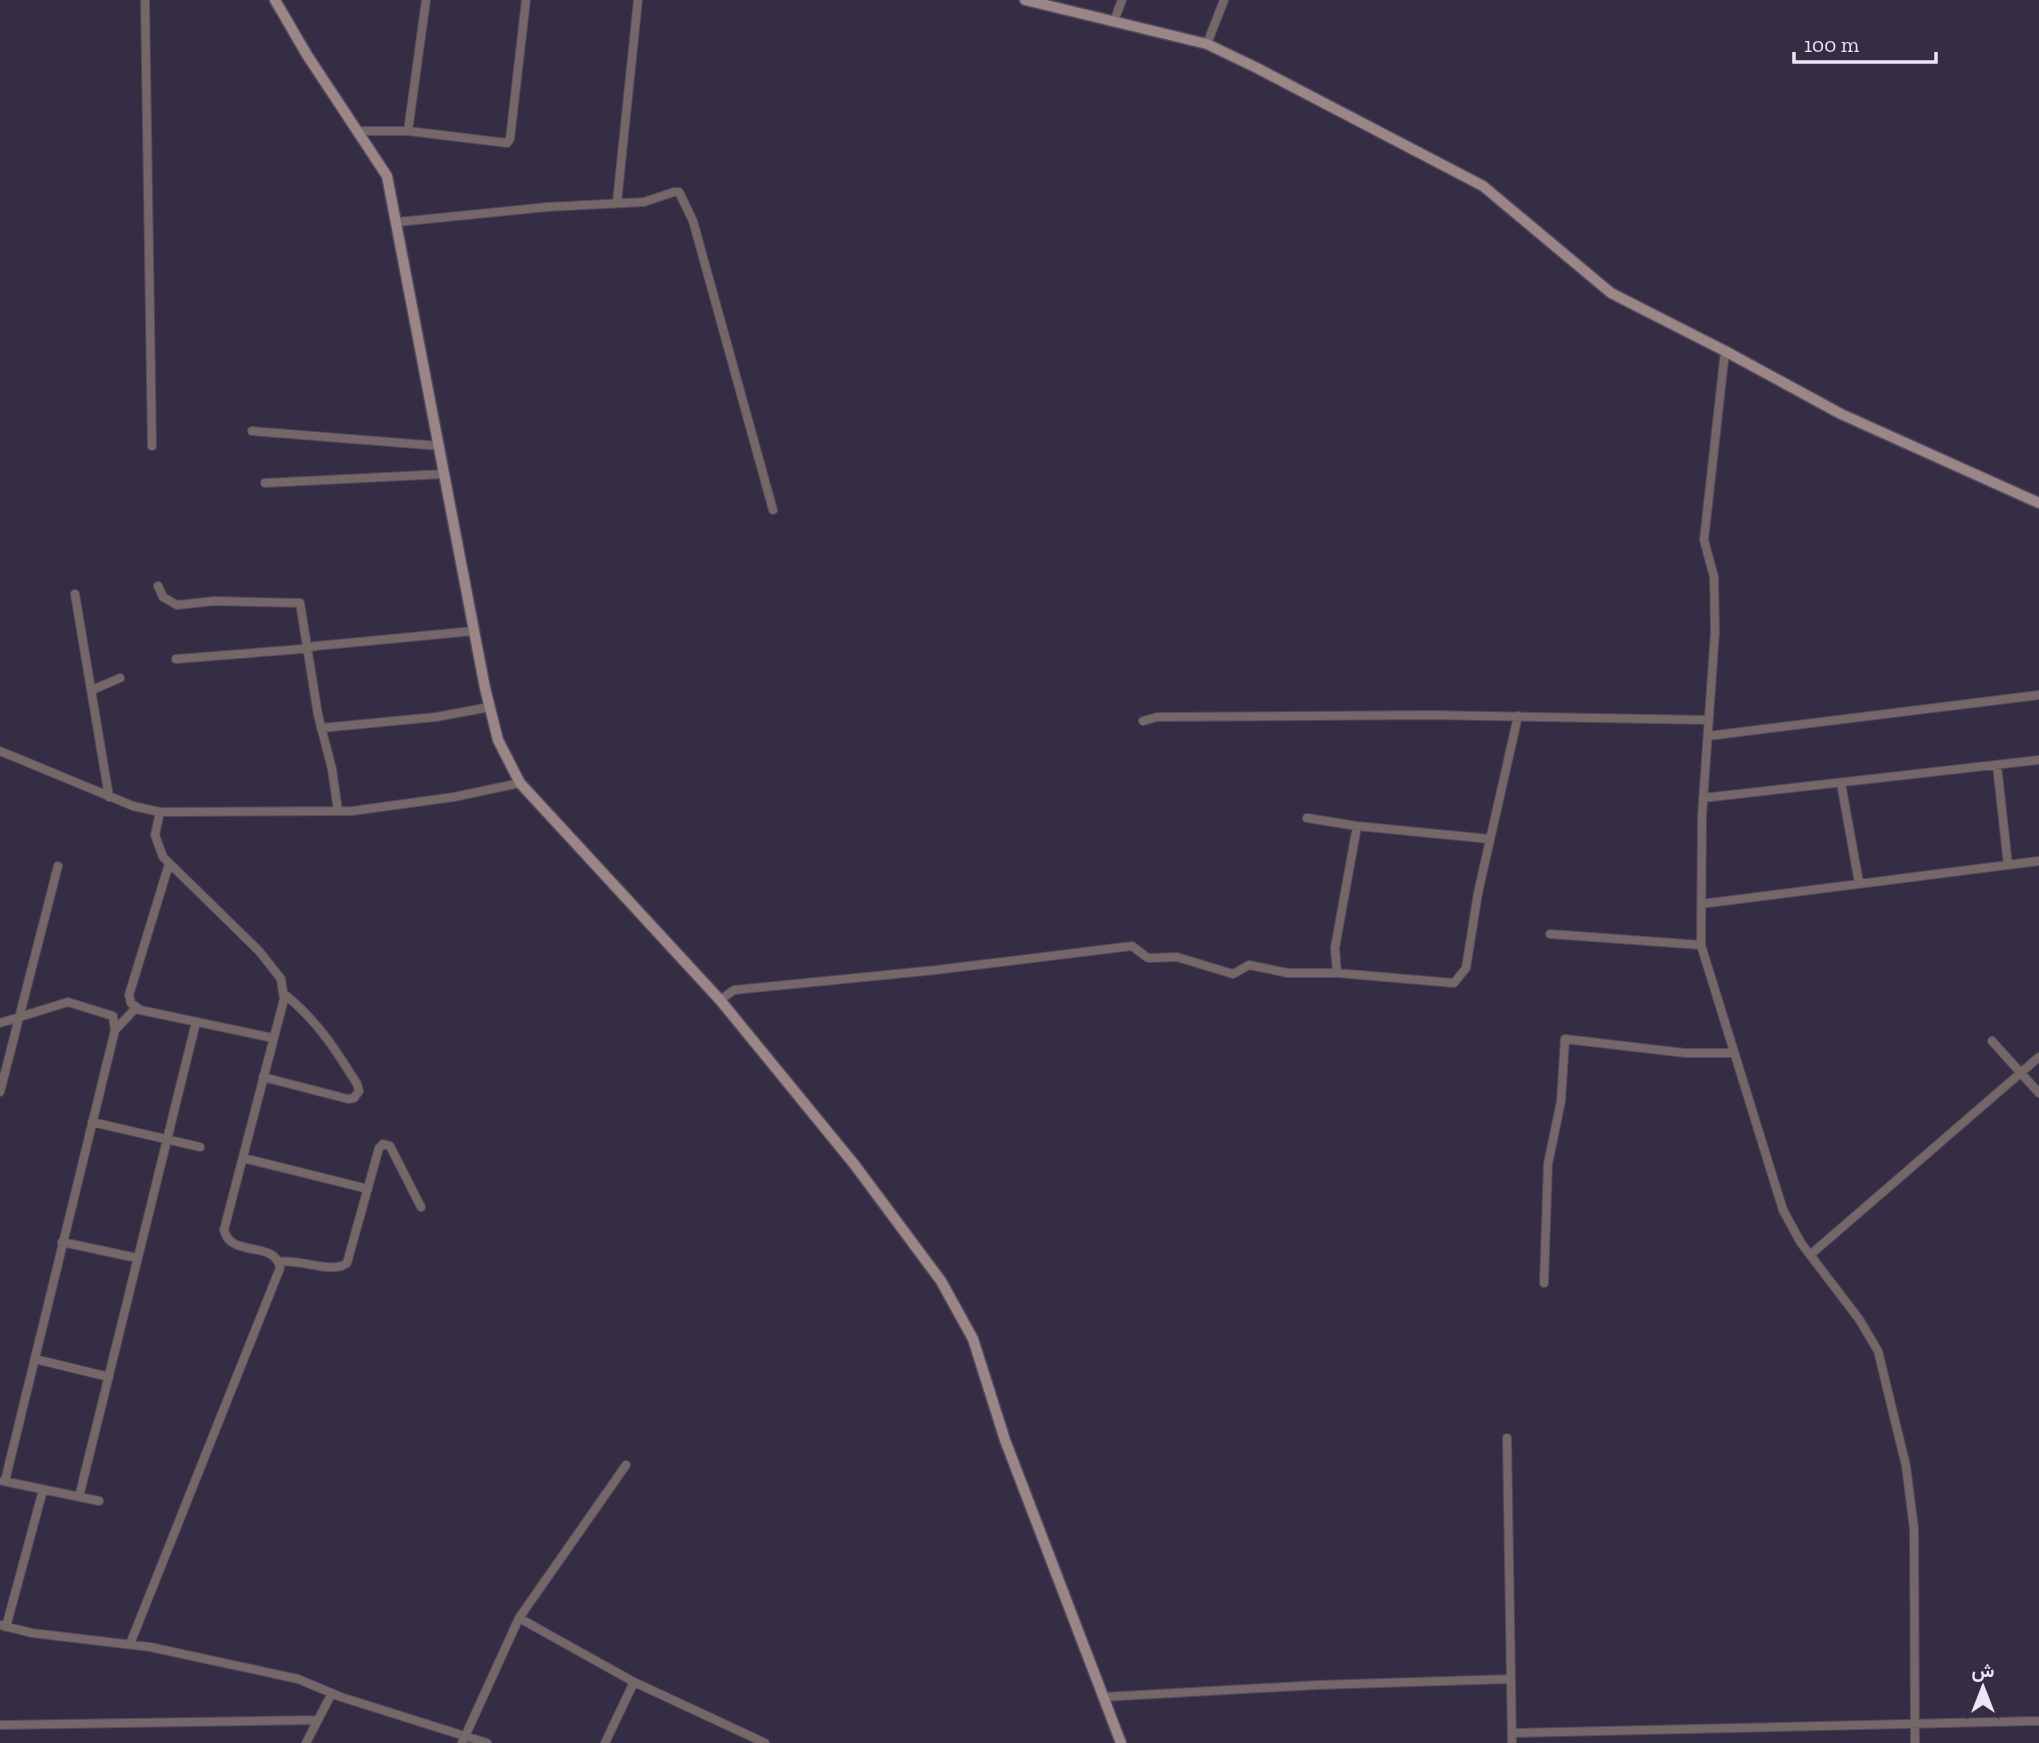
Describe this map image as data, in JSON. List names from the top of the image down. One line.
{"scale_bar":"100 m","north":"top"}
